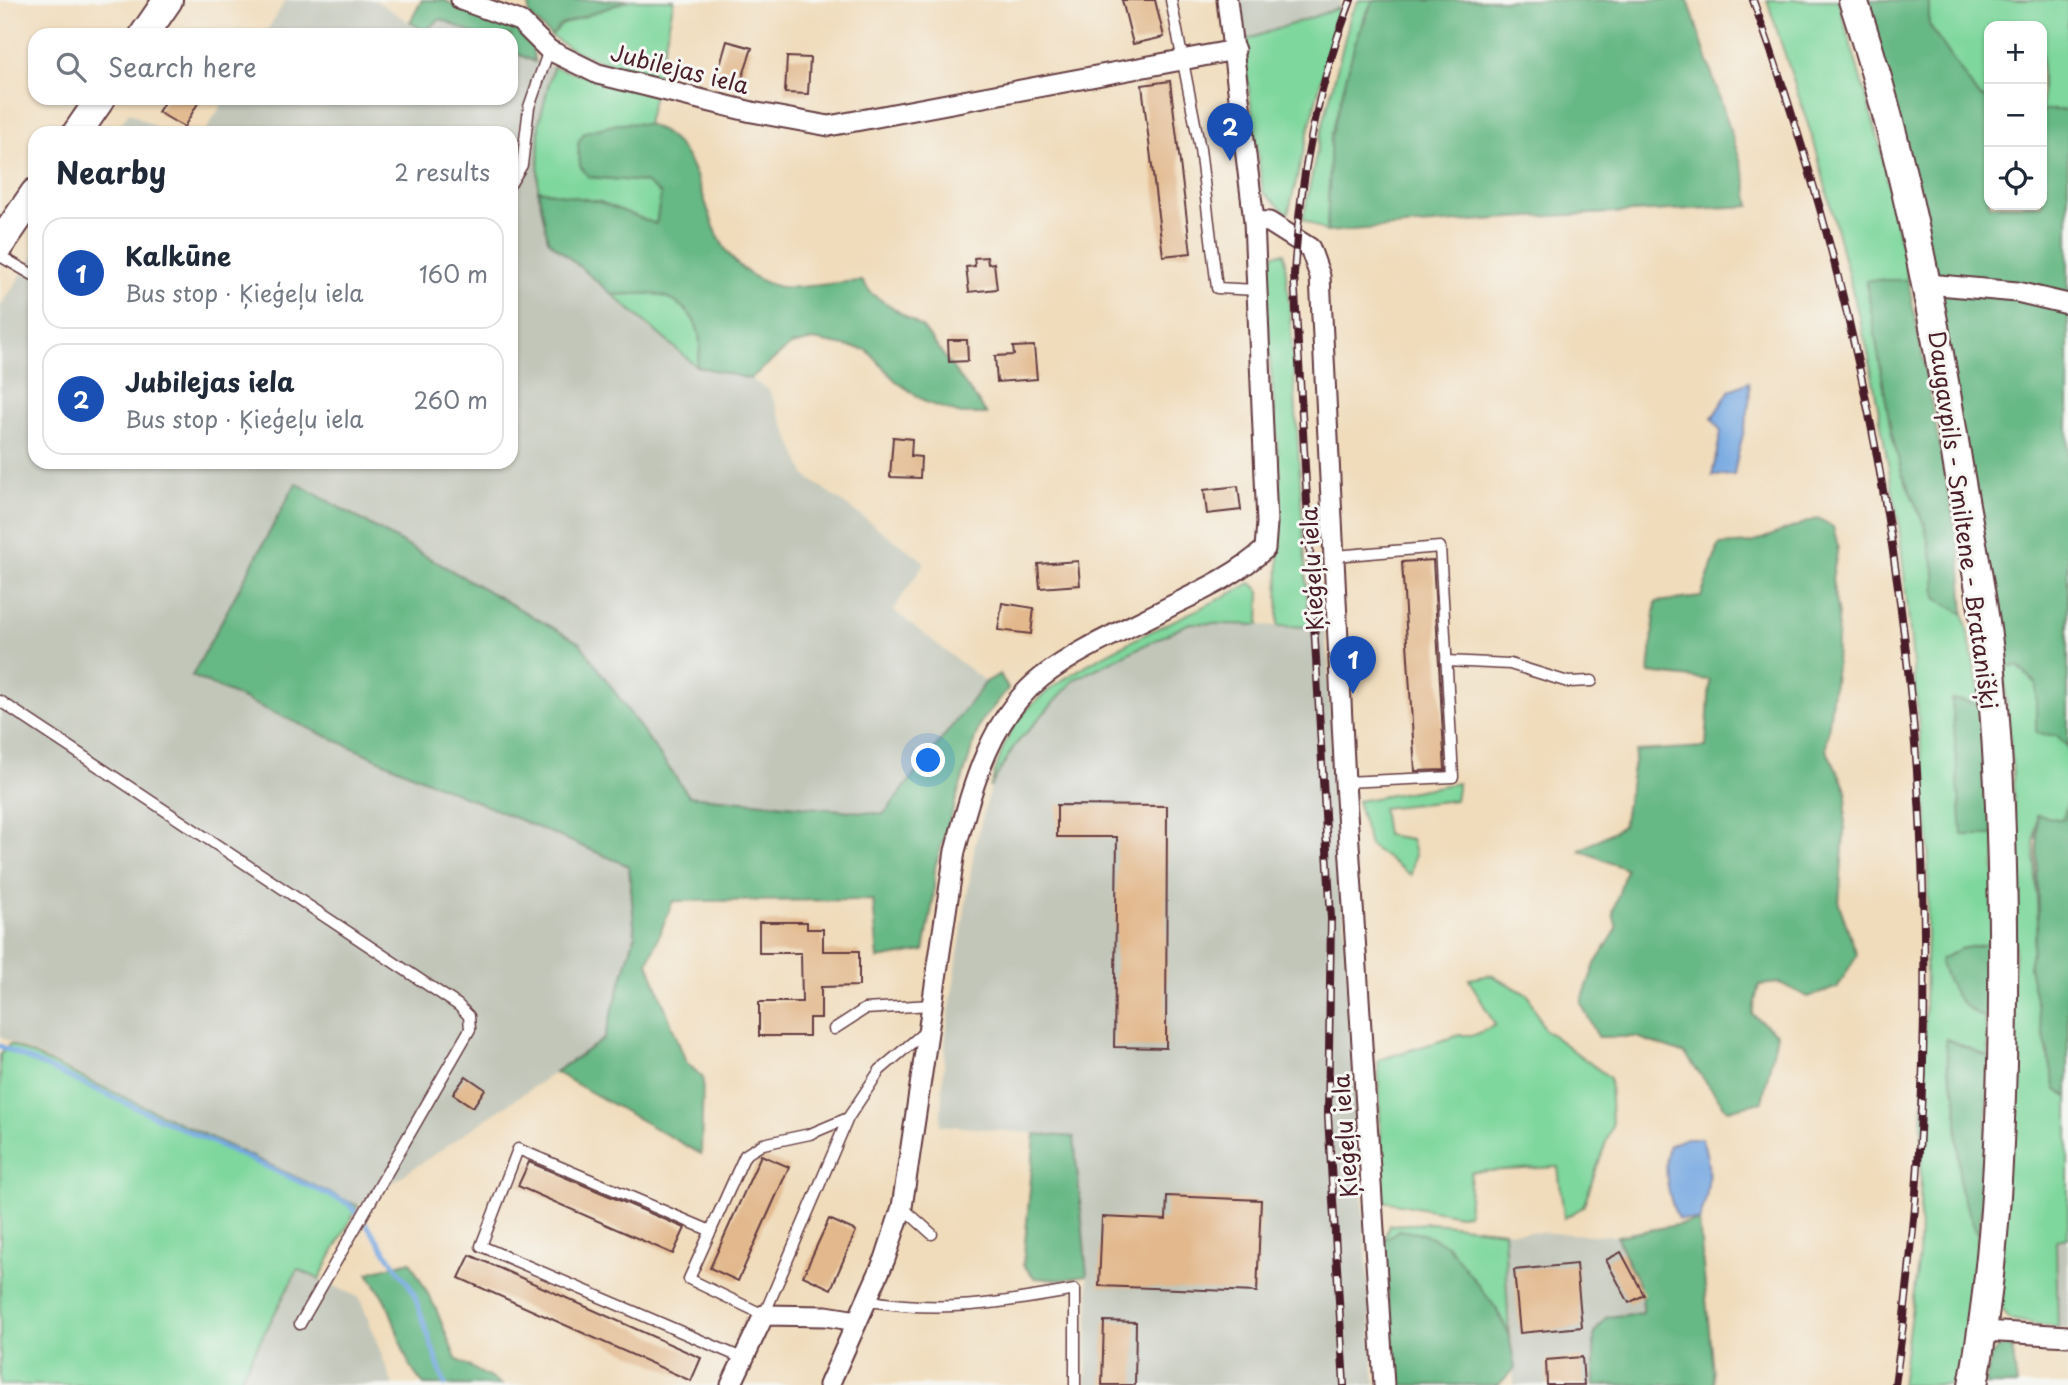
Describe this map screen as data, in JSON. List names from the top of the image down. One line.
{"streets":{"main road":["Daugavpils - Smiltene - Bratanišķi"],"street":["Jubilejas iela","Ķieģeļu iela"]},"page":{"map_buttons":["+","−"],"search":"Search here","pins":["2","1"],"heading":["Nearby","2 results"],"list":[{"mark":"1","name":"Kalkūne","note":"Bus stop · Ķieģeļu iela","value":"160 m"},{"mark":"2","name":"Jubilejas iela","note":"Bus stop · Ķieģeļu iela","value":"260 m"}]}}
